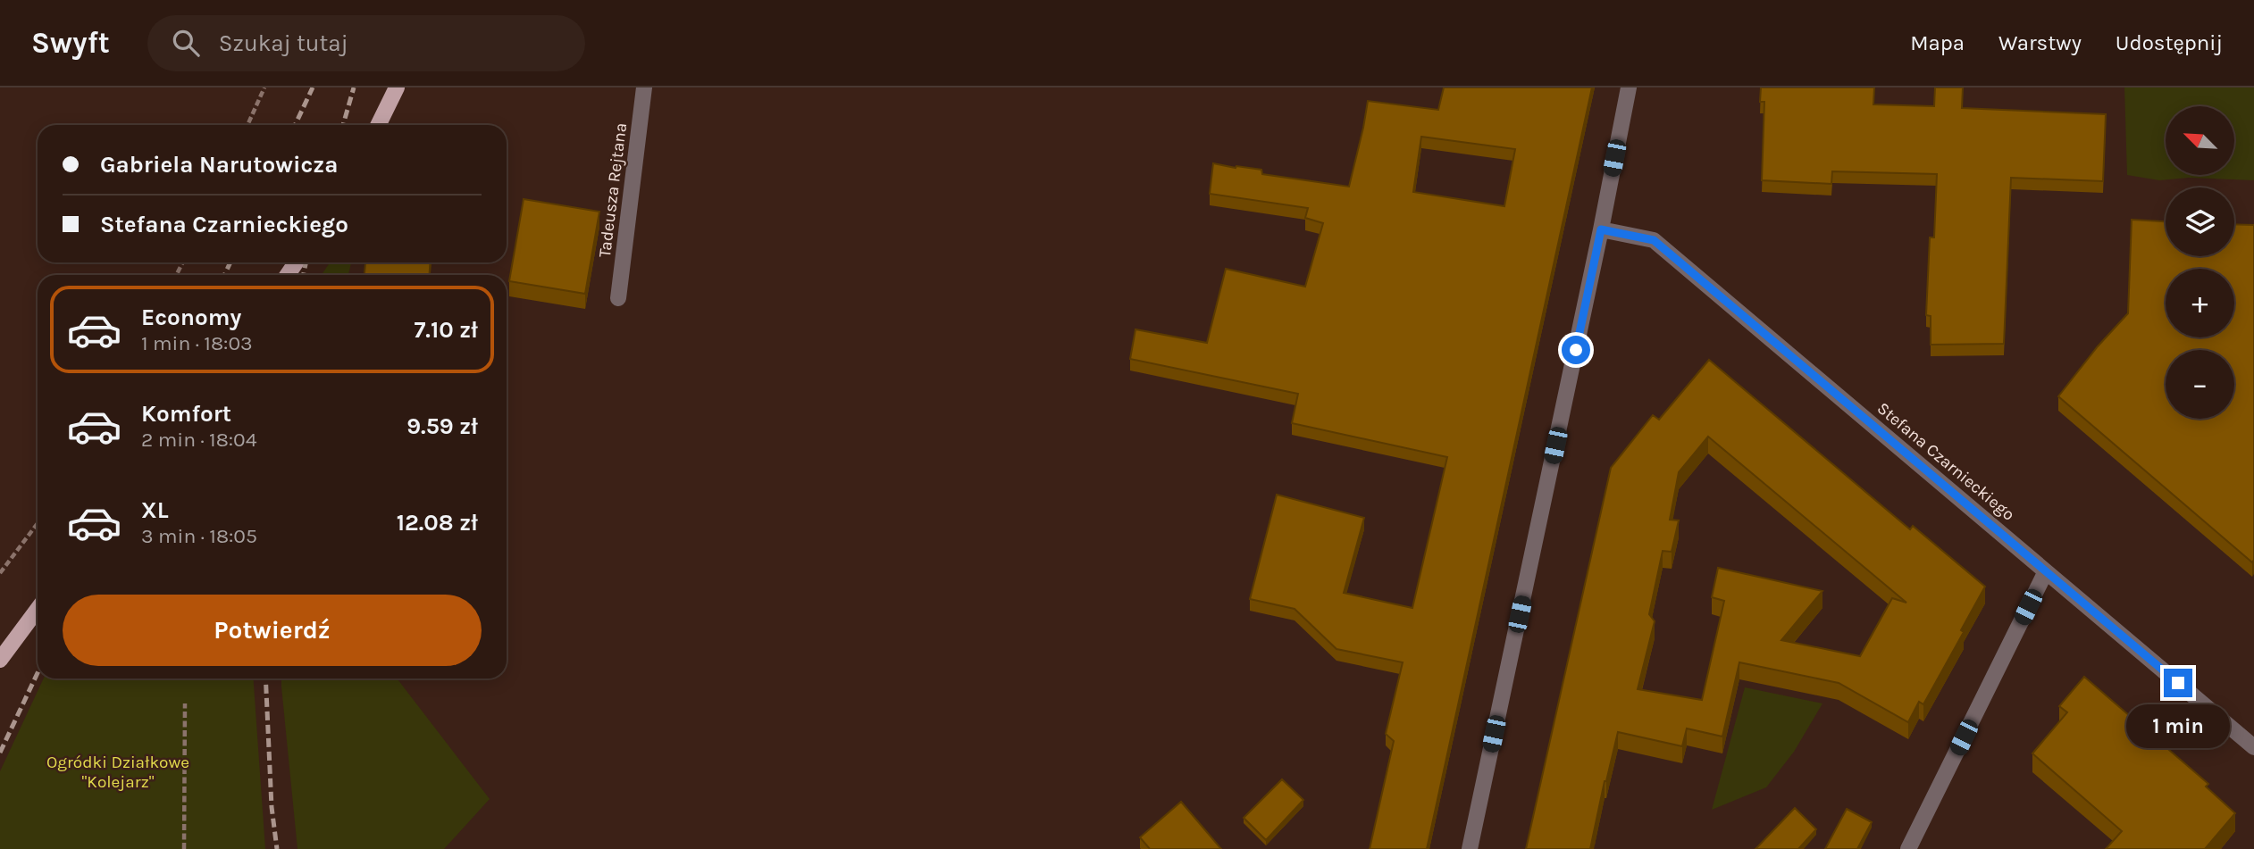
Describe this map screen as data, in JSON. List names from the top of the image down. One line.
{"streets":{"street":["Tadeusza Rejtana","Stefana Czarnieckiego"]},"parks":["Ogródki Działkowe \"Kolejarz\""],"north":"top left","page":{"header":"Swyft","search":"Szukaj tutaj","nav":["Mapa","Warstwy","Udostępnij"],"map_buttons":["+","−"],"banner":["Gabriela Narutowicza","Stefana Czarnieckiego"],"list":[{"name":"Economy","note":"1 min · 18:03","value":"7.10 zł"},{"name":"Komfort","note":"2 min · 18:04","value":"9.59 zł"},{"name":"XL","note":"3 min · 18:05","value":"12.08 zł"}],"buttons":"Potwierdź","bubble":"1 min"}}
